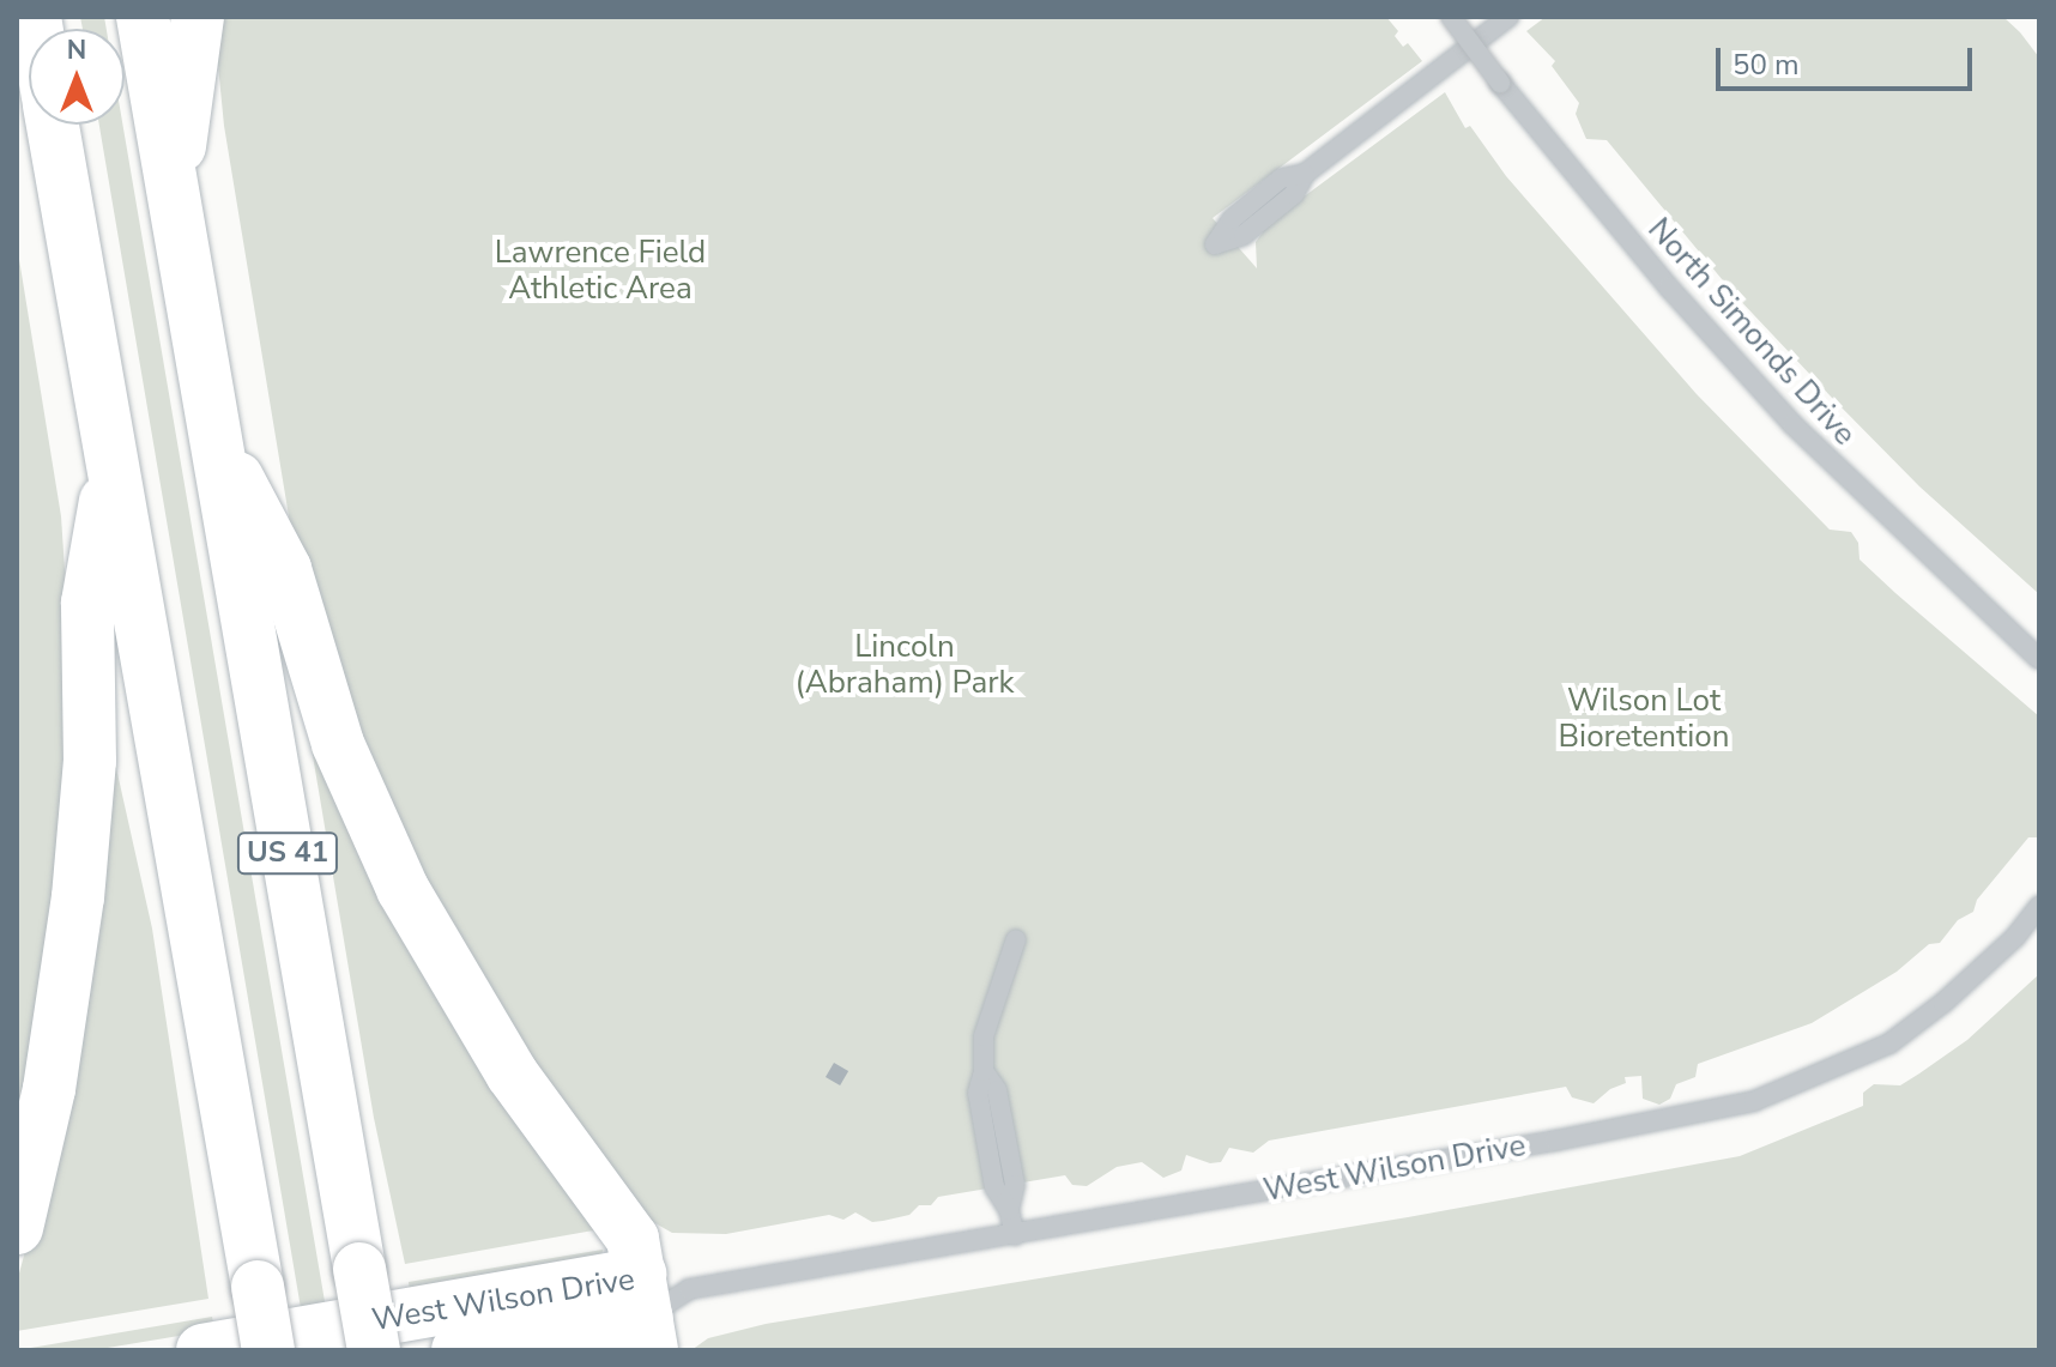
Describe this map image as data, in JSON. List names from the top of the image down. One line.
{"streets":{"main road":["US 41","West Wilson Drive"],"lane":["North Simonds Drive"]},"parks":["Lawrence Field Athletic Area","Lincoln (Abraham) Park","Wilson Lot Bioretention"],"scale_bar":"50 m","north":"top"}
